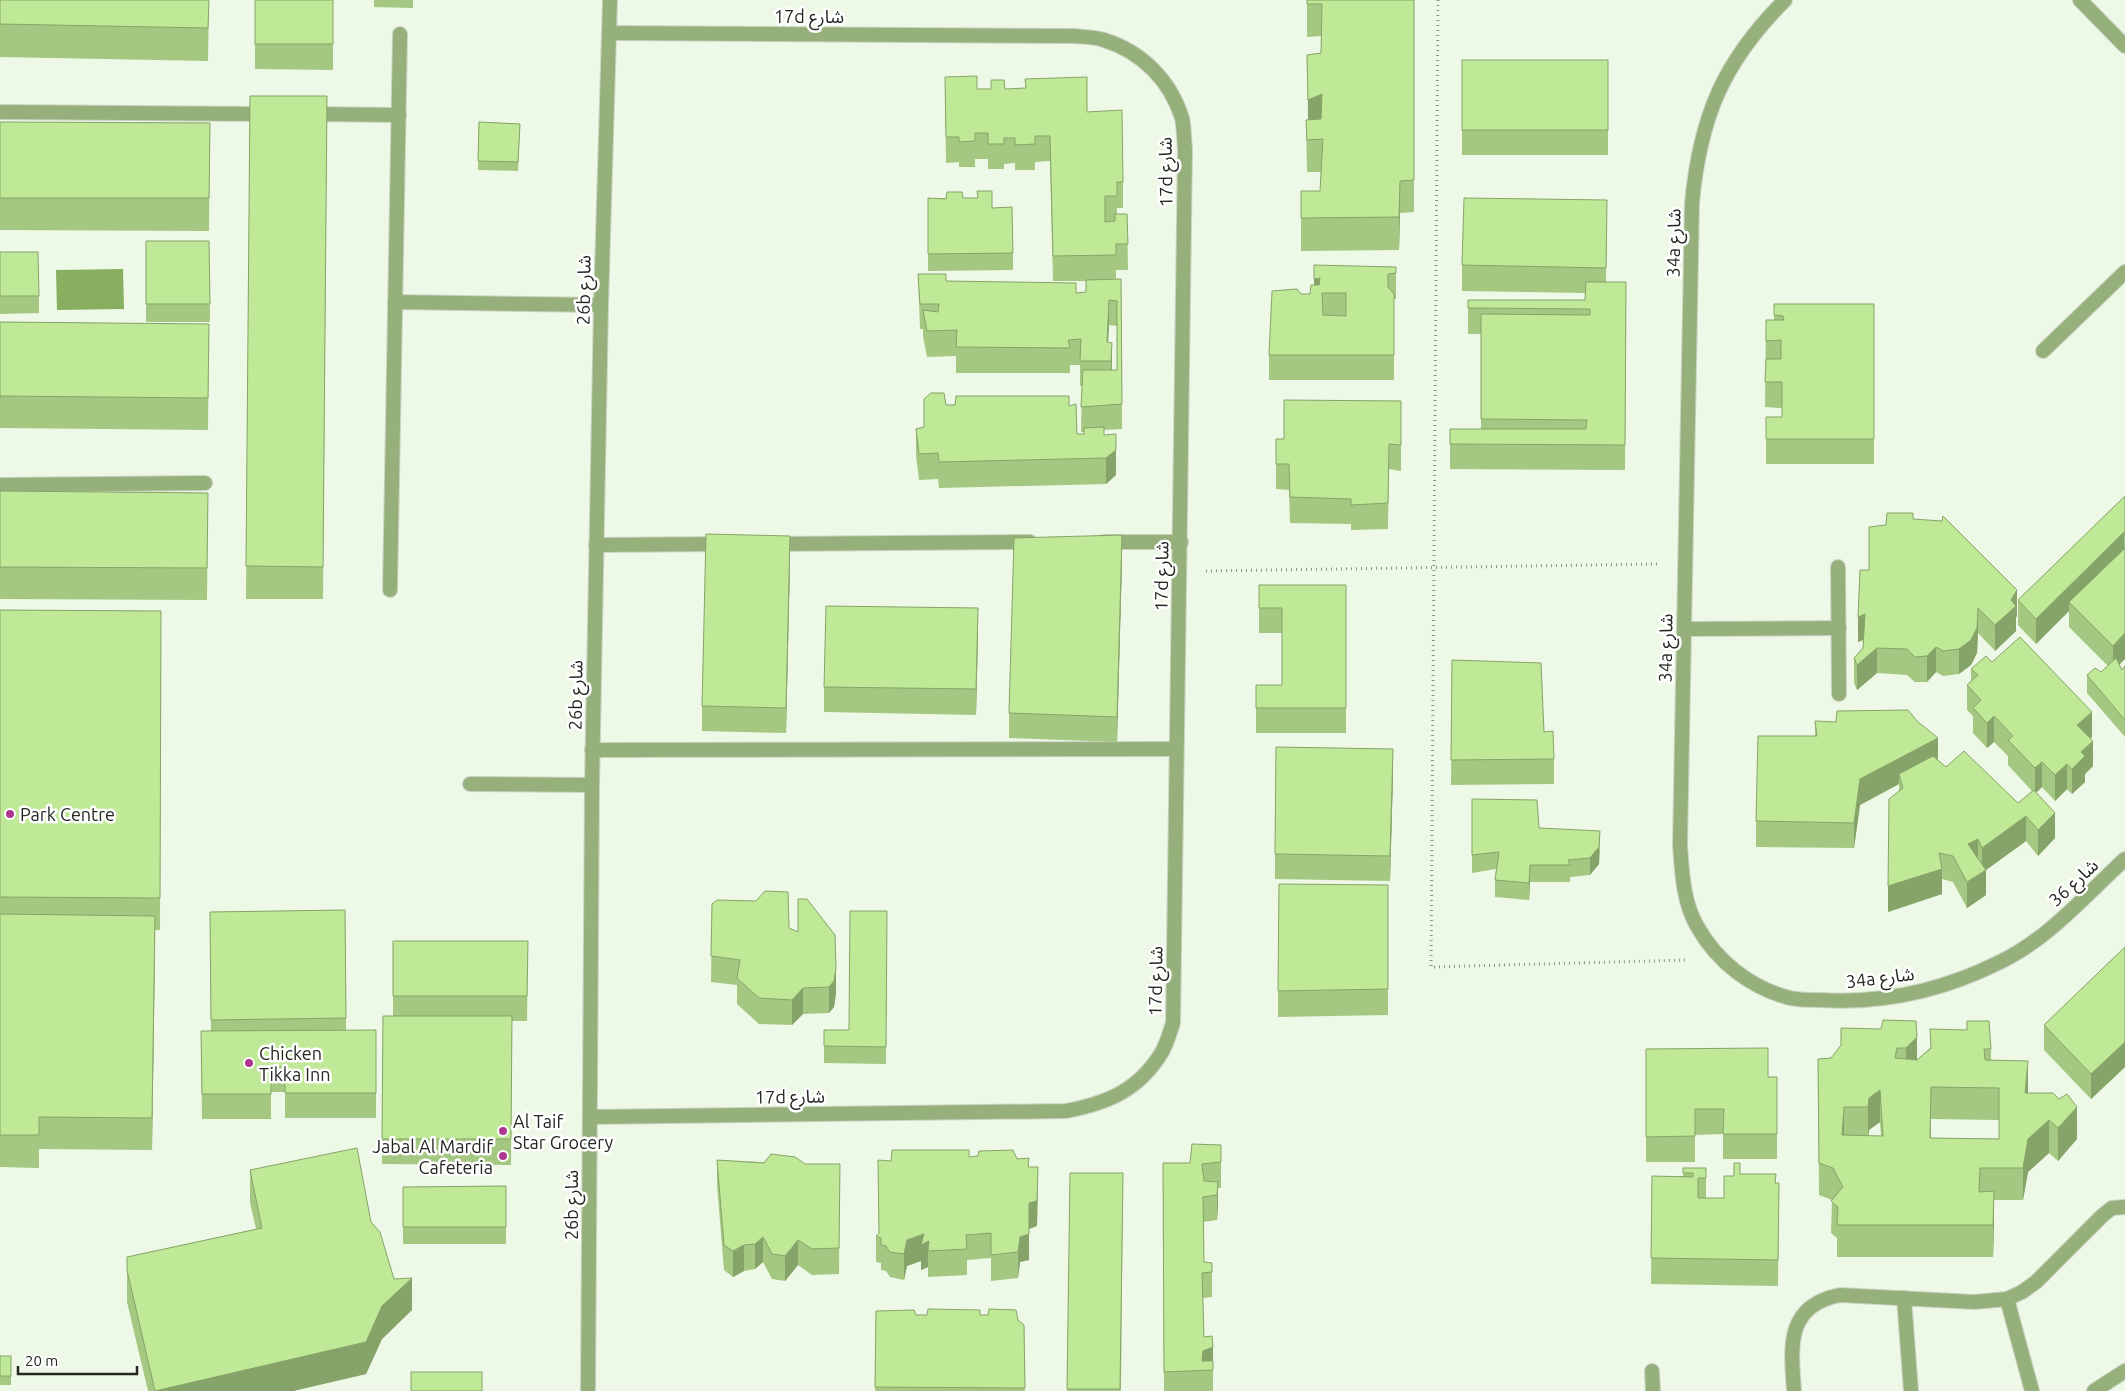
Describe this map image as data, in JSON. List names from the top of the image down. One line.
{"streets":{"street":["17d شارع","34a شارع","26b شارع","شارع 36"]},"crossings":[["17d شارع","26b شارع"],["34a شارع","شارع 36"]],"places":["Park Centre","Chicken Tikka Inn","Al Taif Star Grocery","Jabal Al Mardif Cafeteria"],"scale_bar":"20 m"}
